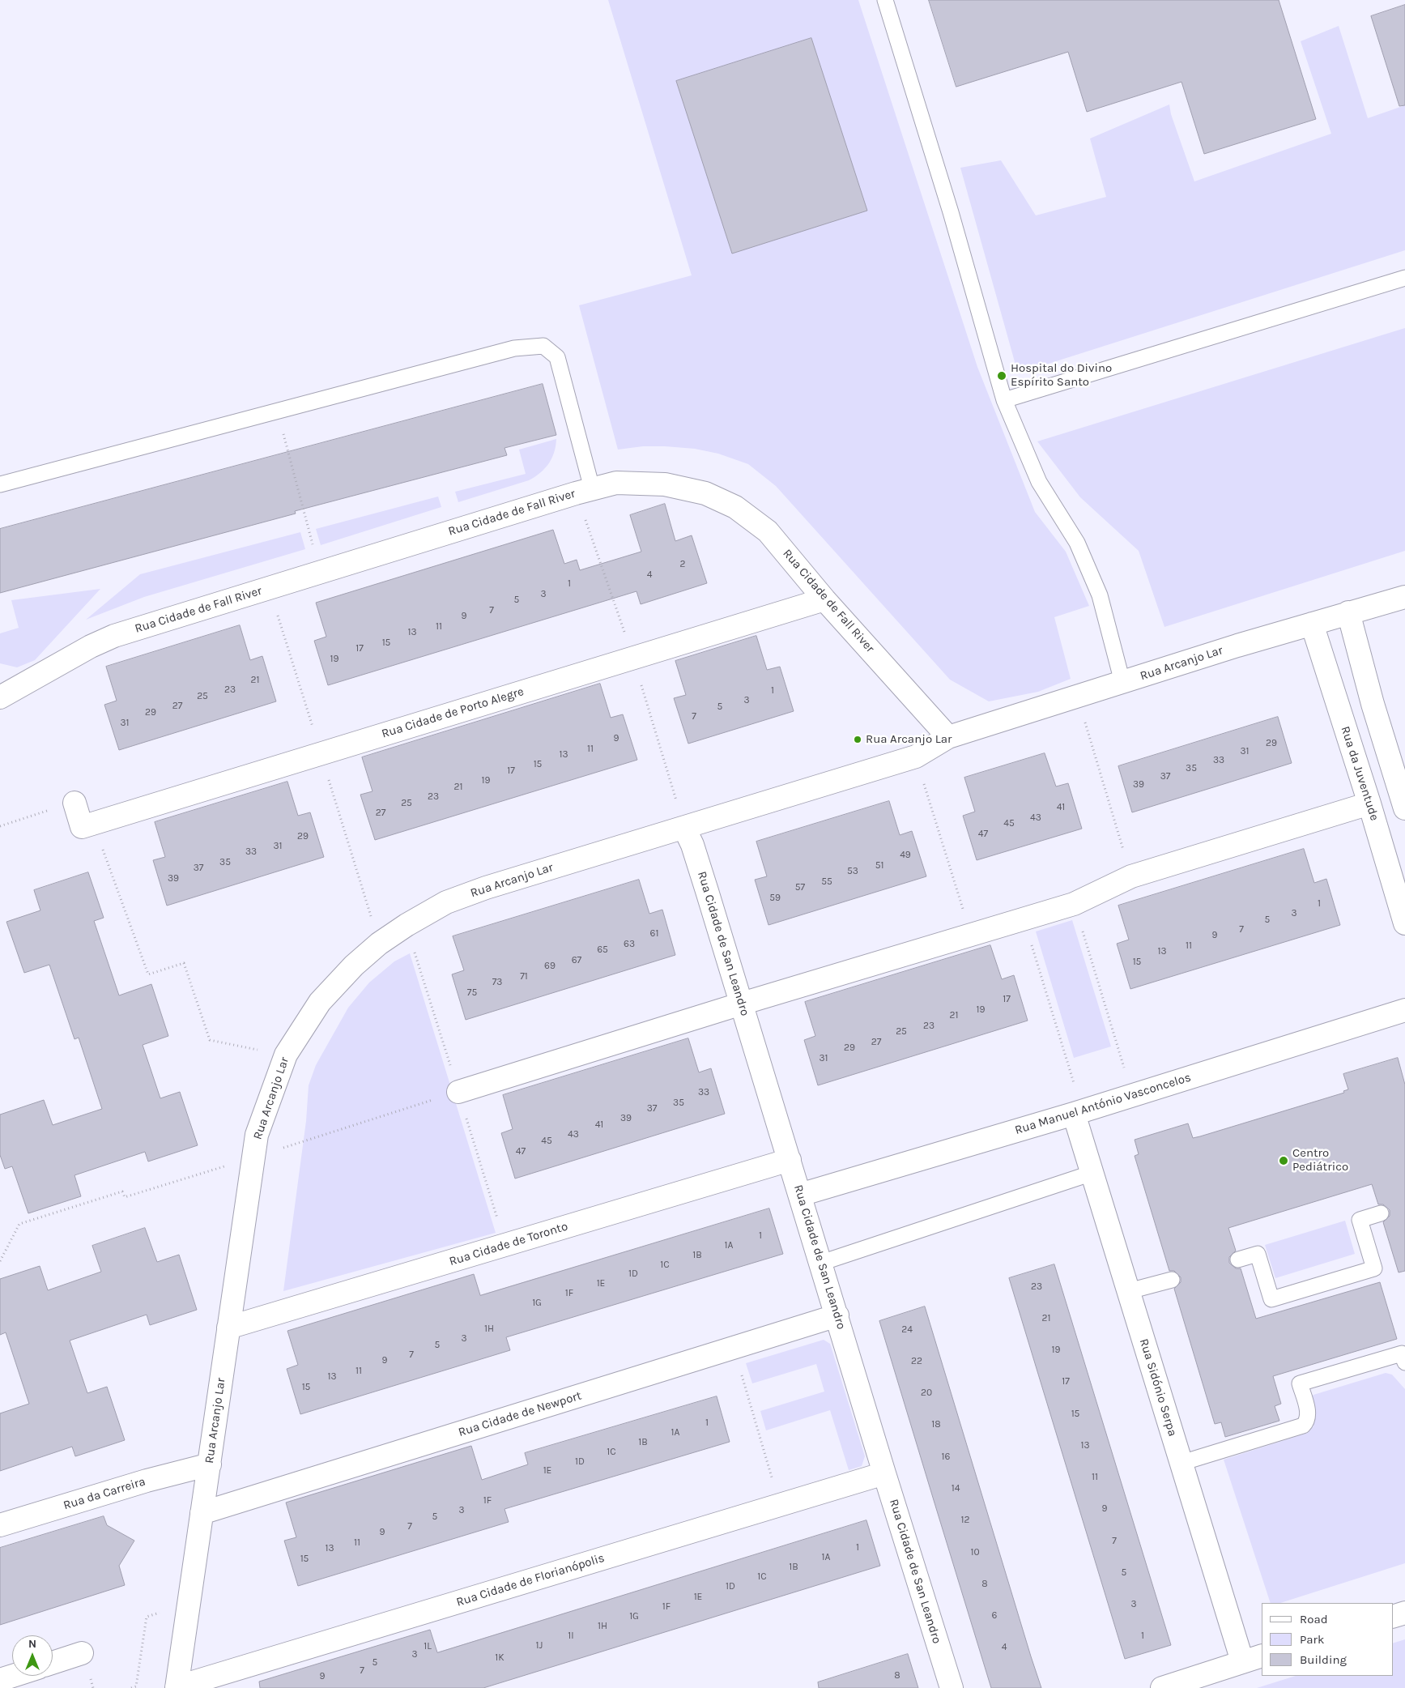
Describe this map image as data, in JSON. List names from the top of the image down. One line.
{"streets":{"street":["Rua Cidade de Fall River","Rua Arcanjo Lar","Rua Cidade de Porto Alegre","Rua da Juventude","Rua Cidade de San Leandro","Rua Manuel António Vasconcelos","Rua Cidade de Toronto","Rua Sidónio Serpa","Rua Cidade de Newport","Rua da Carreira","Rua Cidade de Florianópolis"]},"crossings":[["Rua Cidade de Fall River","Rua Arcanjo Lar"],["Rua Cidade de Fall River","Rua Cidade de Porto Alegre"],["Rua Arcanjo Lar","Rua da Juventude"],["Rua Arcanjo Lar","Rua Cidade de San Leandro"],["Rua Arcanjo Lar","Rua Cidade de Toronto"],["Rua Arcanjo Lar","Rua Cidade de Newport"],["Rua Arcanjo Lar","Rua da Carreira"],["Rua Arcanjo Lar","Rua Cidade de Florianópolis"],["Rua Cidade de San Leandro","Rua Manuel António Vasconcelos"],["Rua Cidade de San Leandro","Rua Cidade de Toronto"],["Rua Cidade de San Leandro","Rua Cidade de Newport"],["Rua Cidade de San Leandro","Rua Cidade de Florianópolis"],["Rua Manuel António Vasconcelos","Rua Sidónio Serpa"]],"places":["Hospital do Divino Espírito Santo","Rua Arcanjo Lar","Centro Pediátrico"],"house_numbers":["2","4","1","3","5","7","9","11","13","15","17","19","21","23","1","25","3","27","5","29","7","31","9","29","11","31","13","33","15","35","17","37","19","39","21","23","25","41","27","43","45","47","29","31","33","49","35","51","37","53","39","55","57","59","1","3","5","7","61","9","63","11","65","13","67","15","69","71","73","75","17","19","21","23","25","27","29","31","33","35","37","39","41","43","45","47","1","1A","1B","1C","1D","1E","23","1F","1G","21","1H","24","3","5","19","7","9","22","11","13","17","15","20","15","1","18","1A","1B","13","1C","16","1D","1E","11","14","1F","9","3","5","12","7","9","7","11","1","13","10","1A","15","1B","5","1C","8","1D","1E","3","1F","6","1G","1H","1I","1","1J","1L","4","3","1K","5","7","8","9"],"legend":["Road","Park","Building"],"north":"top"}
